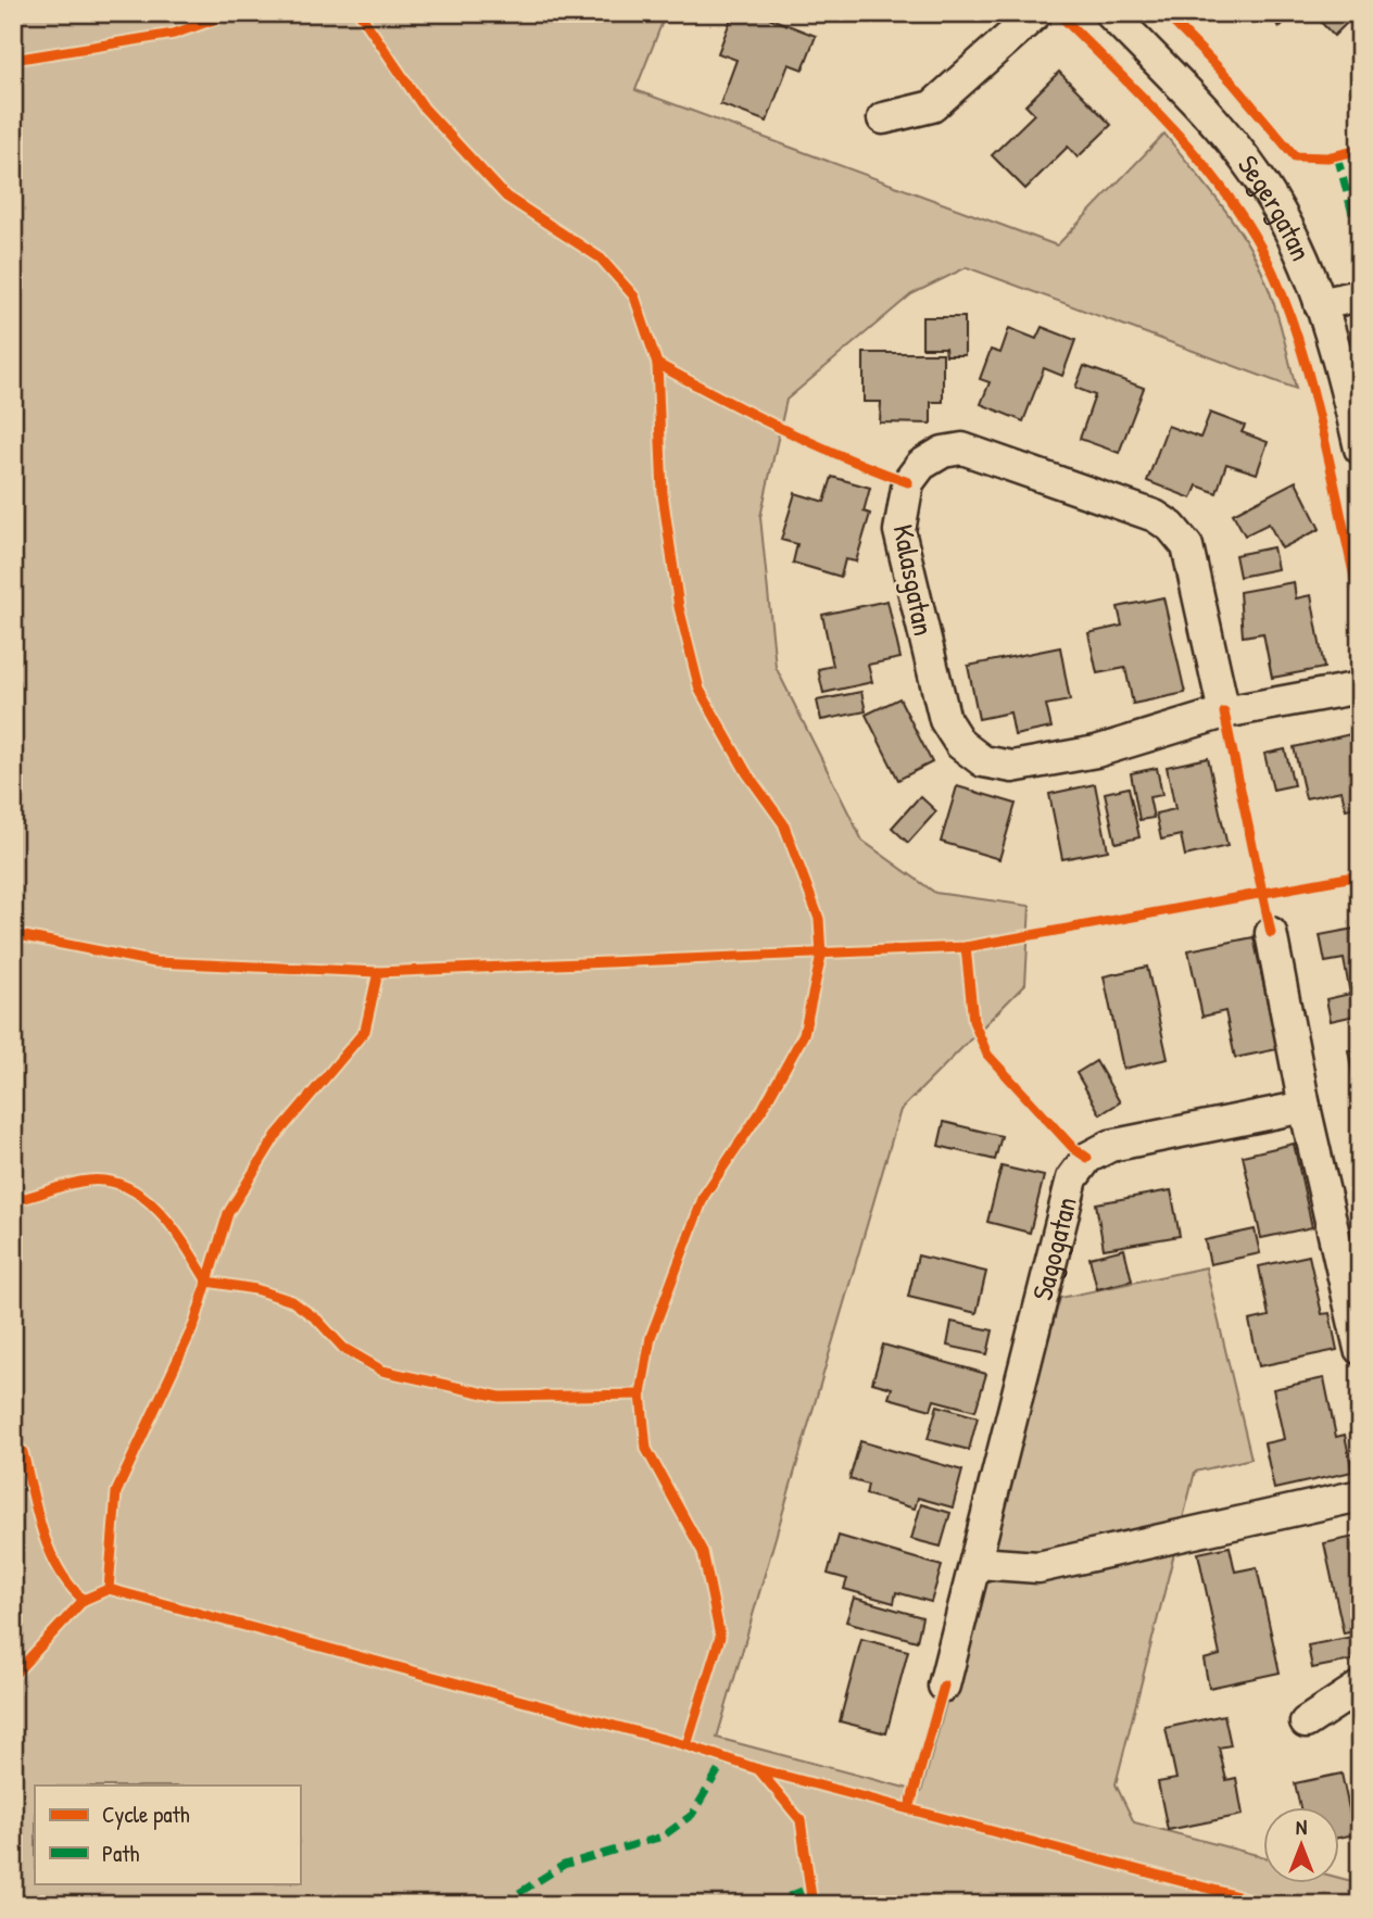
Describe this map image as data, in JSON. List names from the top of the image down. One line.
{"streets":{"street":["Segergatan","Kalasgatan","Sagogatan"]},"legend":["Cycle path","Path"],"north":"top"}
